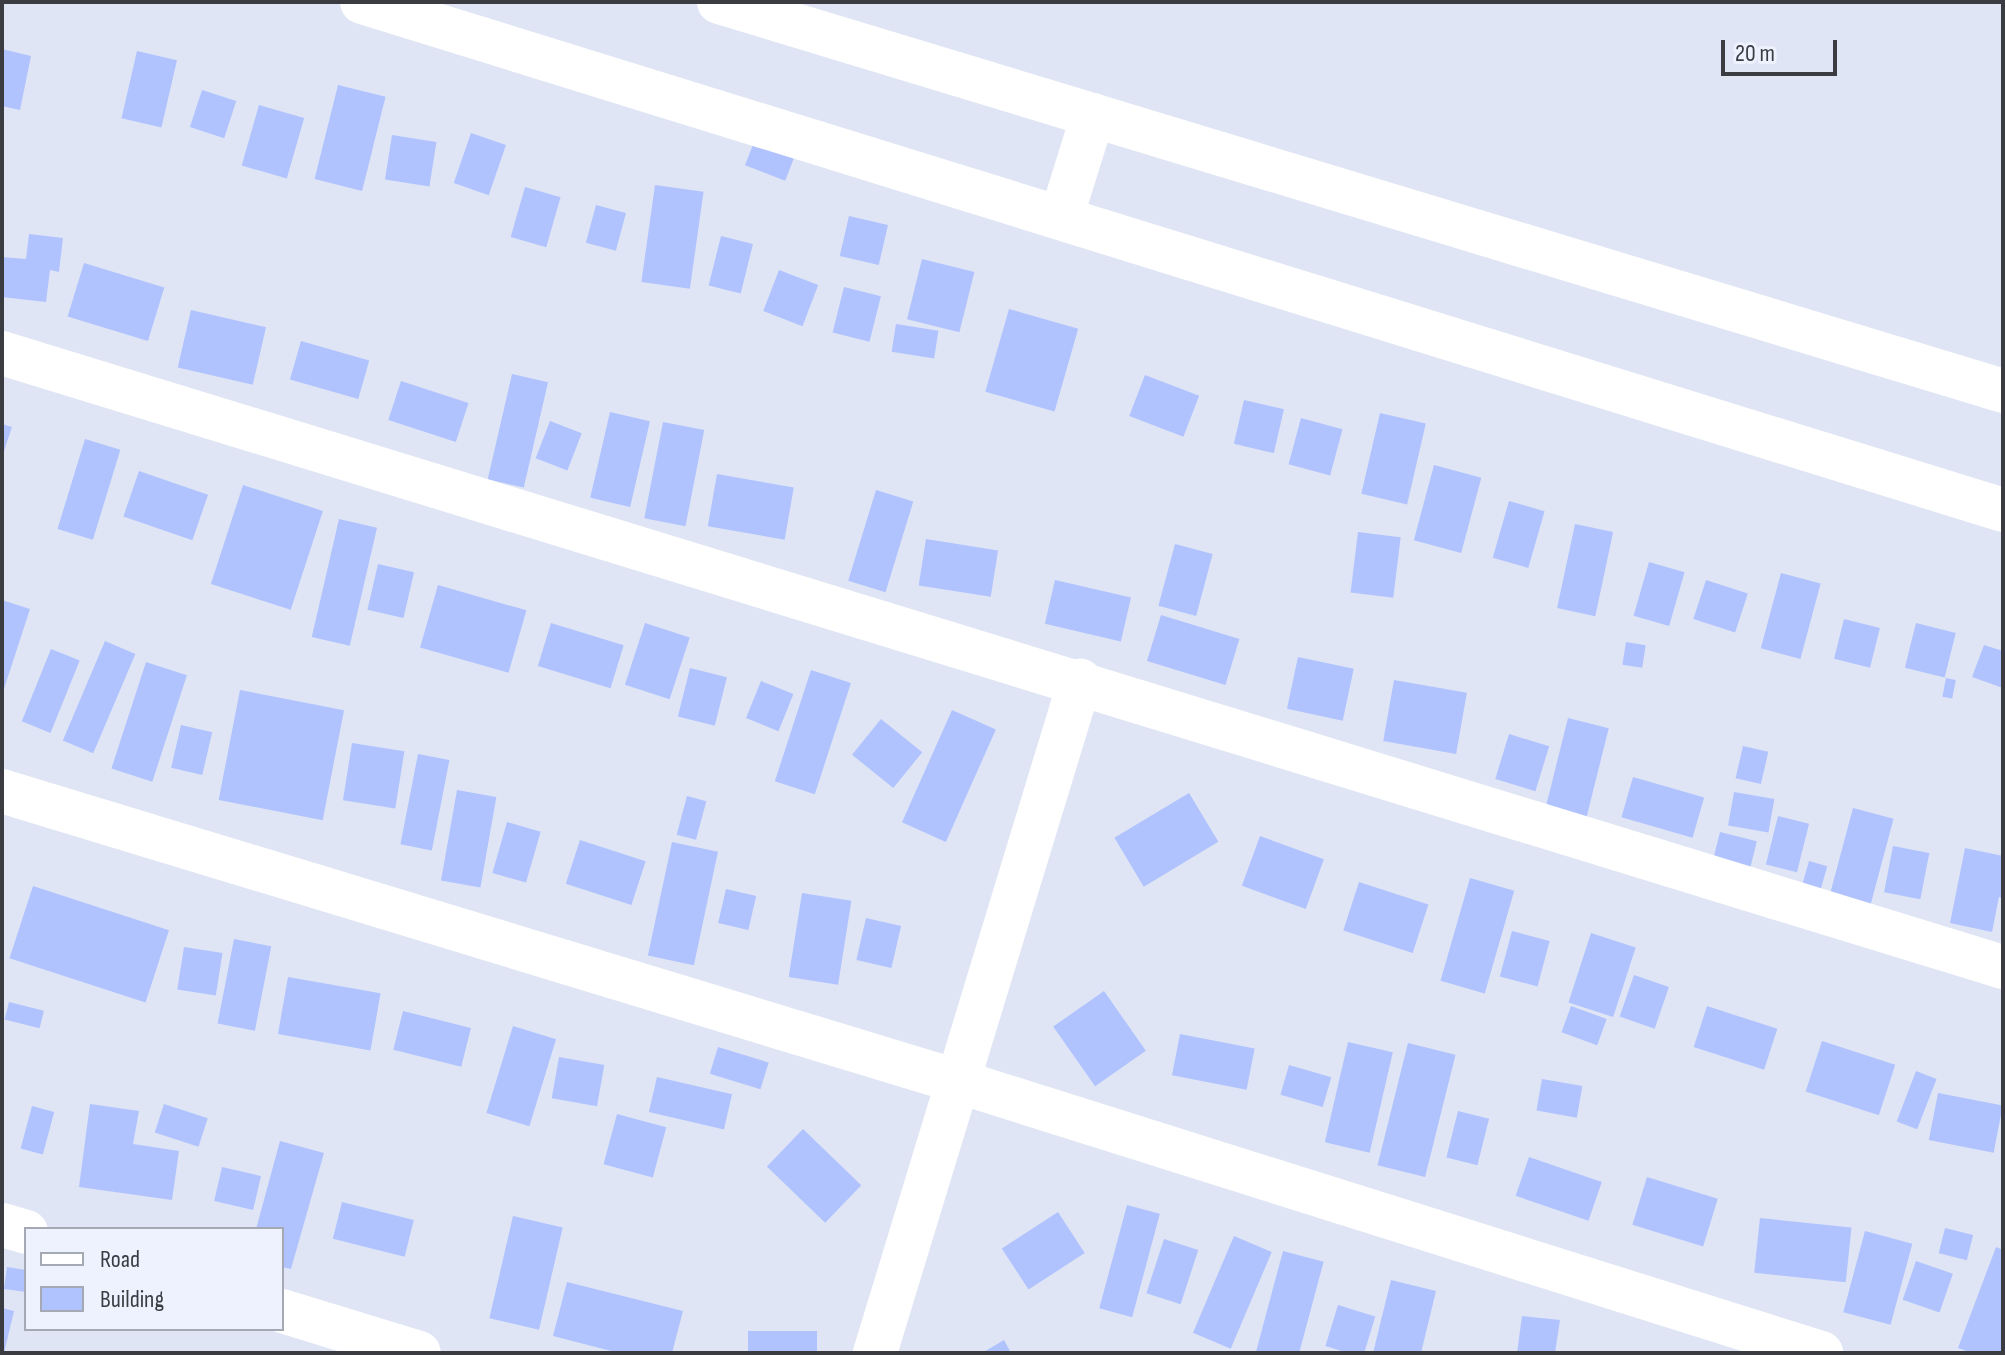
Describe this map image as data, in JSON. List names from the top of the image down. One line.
{"legend":["Road","Building"],"scale_bar":"20 m"}
